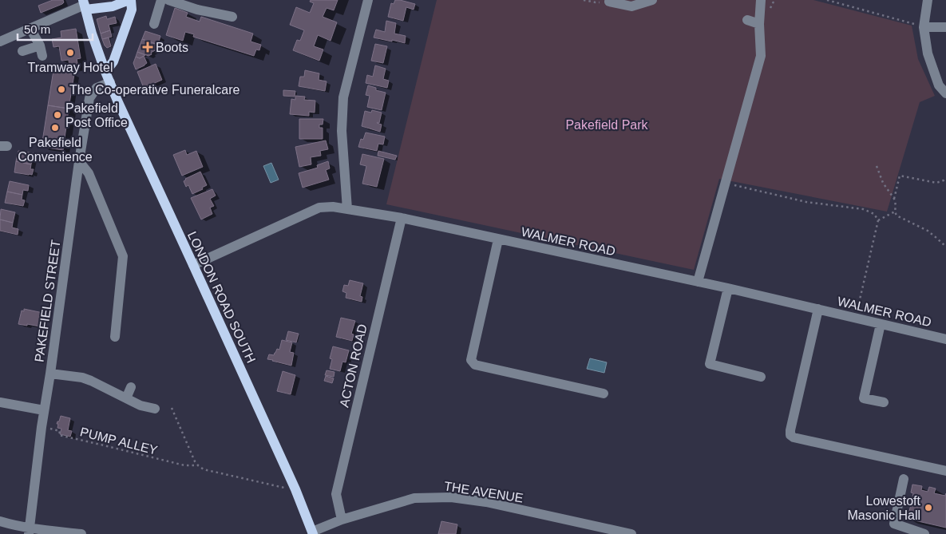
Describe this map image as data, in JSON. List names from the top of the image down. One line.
{"streets":{"main road":["LONDON ROAD SOUTH"],"street":["WALMER ROAD","PAKEFIELD STREET","ACTON ROAD","THE AVENUE"],"path":["PUMP ALLEY"]},"crossings":[["WALMER ROAD","LONDON ROAD SOUTH"],["WALMER ROAD","ACTON ROAD"],["LONDON ROAD SOUTH","PAKEFIELD STREET"],["LONDON ROAD SOUTH","THE AVENUE"],["PAKEFIELD STREET","PUMP ALLEY"],["ACTON ROAD","THE AVENUE"]],"parks":["Pakefield Park"],"places":{"health":["Boots"],"other":["Tramway Hotel","The Co-operative Funeralcare","Pakefield Post Office","Pakefield Convenience","Lowestoft Masonic Hall"]},"scale_bar":"50 m"}
